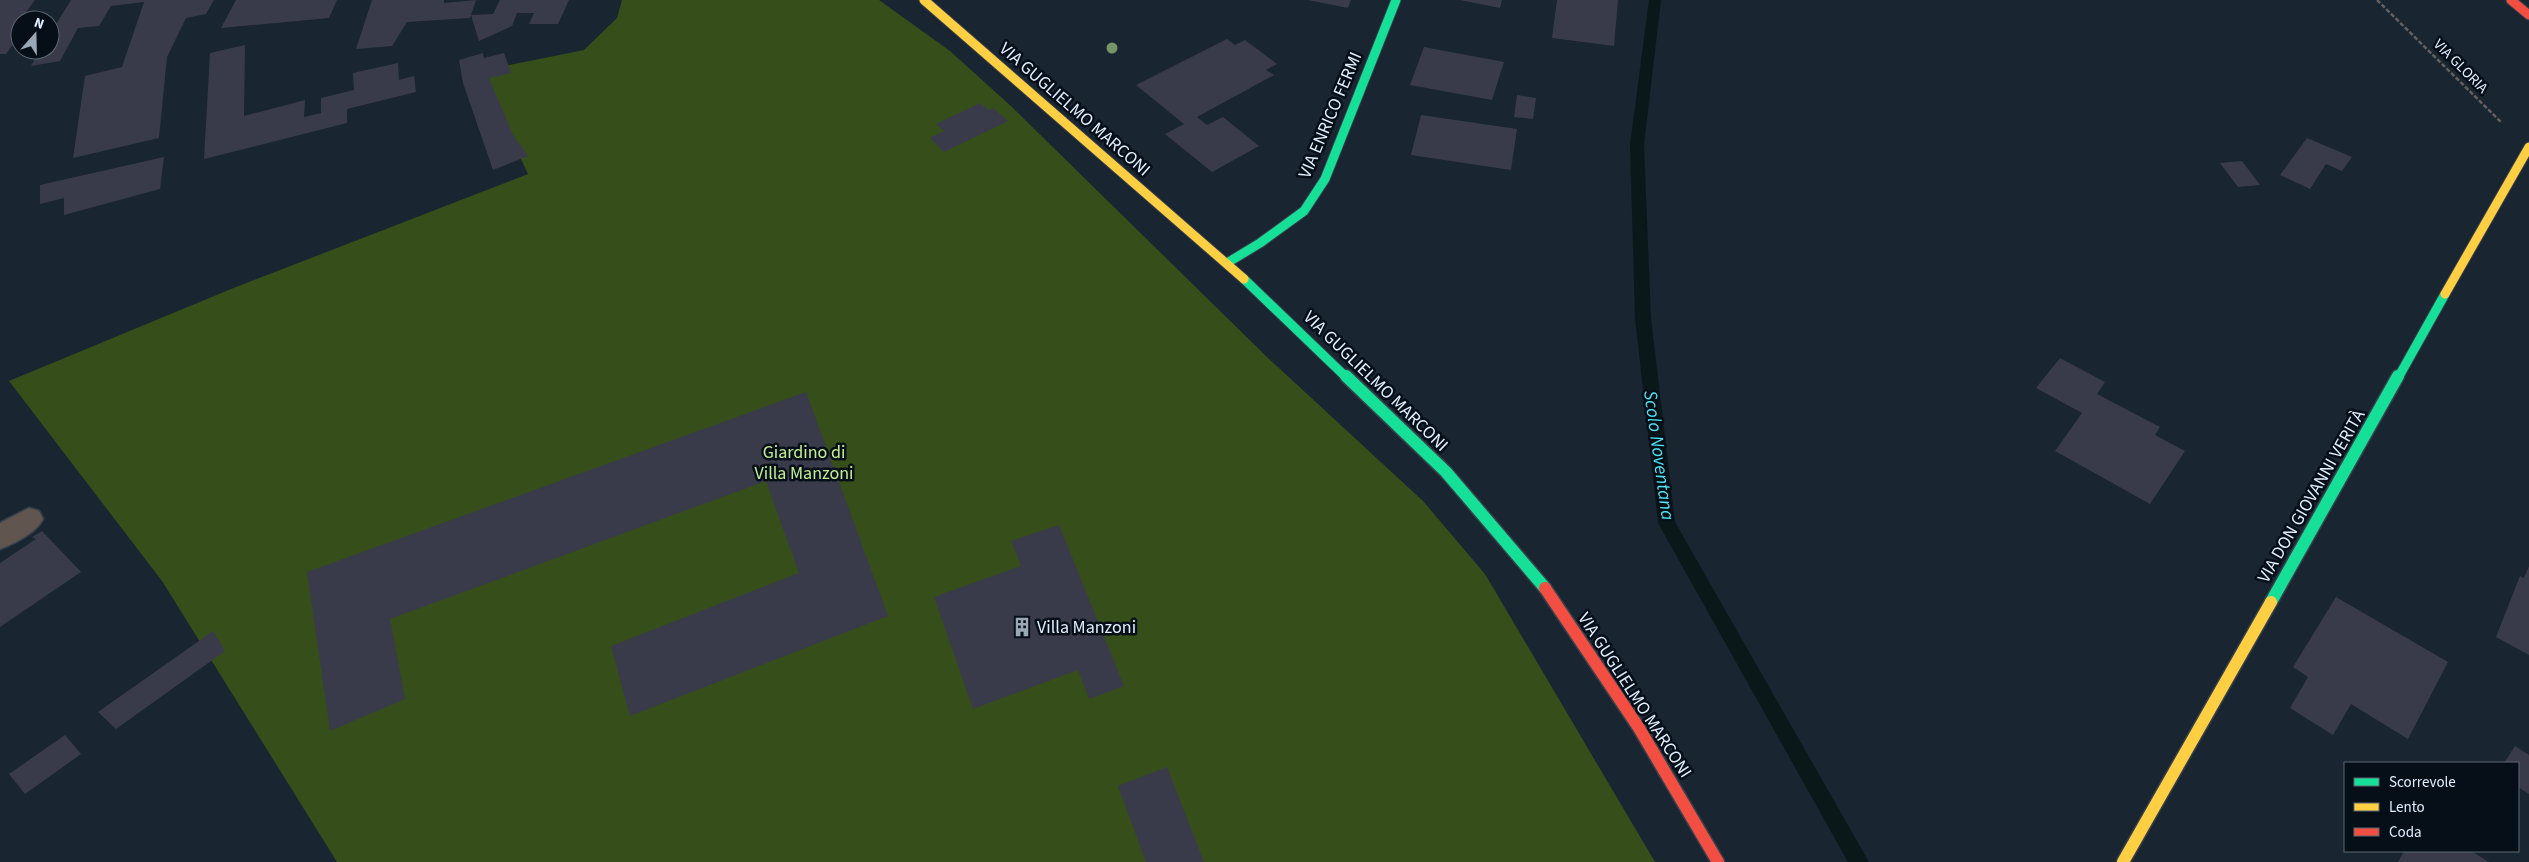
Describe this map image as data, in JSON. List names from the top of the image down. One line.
{"streets":{"main road":["VIA GUGLIELMO MARCONI","VIA ENRICO FERMI","VIA DON GIOVANNI VERITÀ"],"path":["VIA GLORIA"]},"crossings":[["VIA GLORIA","VIA DON GIOVANNI VERITÀ"],["VIA GUGLIELMO MARCONI","VIA ENRICO FERMI"]],"water":["Scolo Noventana"],"parks":["Giardino di Villa Manzoni"],"places":{"building":["Villa Manzoni"]},"legend":["Scorrevole","Lento","Coda"],"north":"top"}
